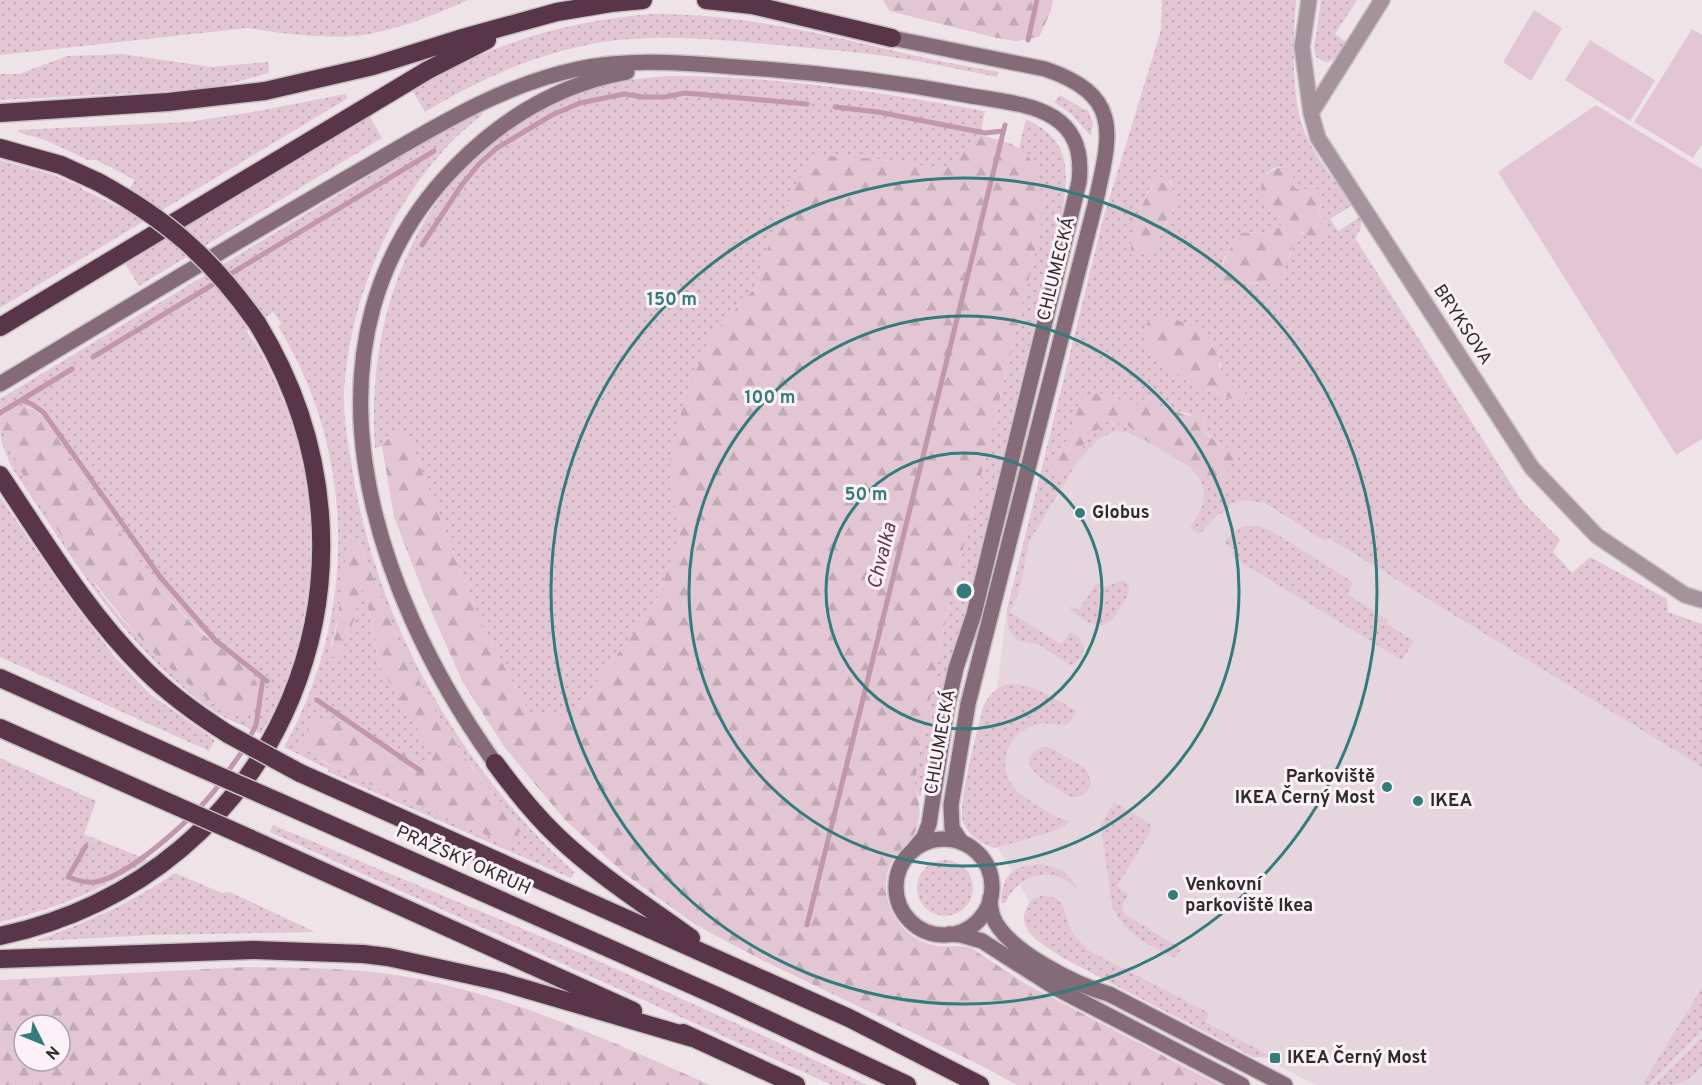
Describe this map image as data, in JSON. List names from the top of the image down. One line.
{"streets":{"highway":["CHLUMECKÁ","PRAŽSKÝ OKRUH"],"street":["BRYKSOVA"]},"water":["Chvalka"],"places":{"other":["Globus","Parkoviště IKEA Černý Most","IKEA","Venkovní parkoviště Ikea"],"transit":["IKEA Černý Most"]},"north":"bottom right","rings":["150 m","100 m","50 m"]}
